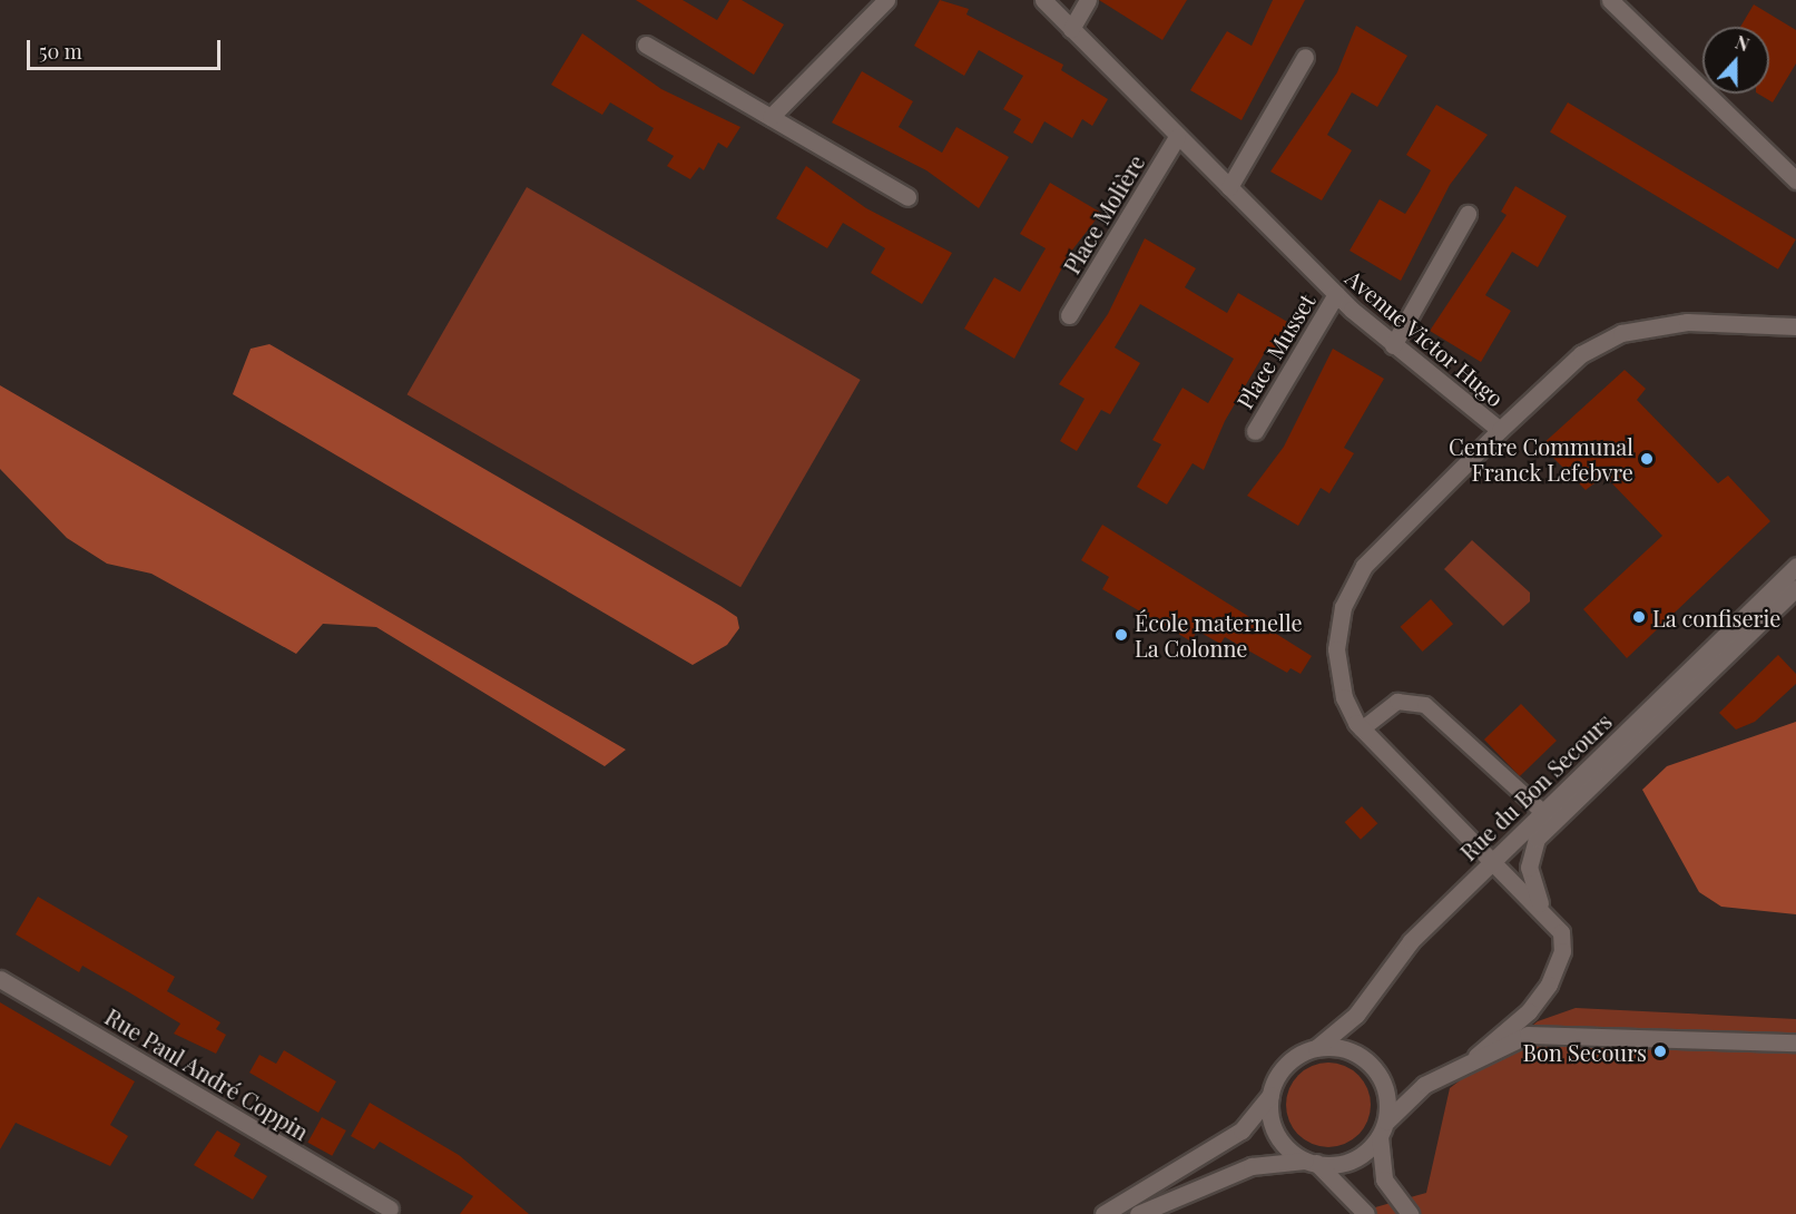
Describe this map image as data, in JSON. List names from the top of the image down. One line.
{"streets":{"street":["Place Molière","Avenue Victor Hugo","Place Musset","Rue du Bon Secours","Rue Paul André Coppin"]},"crossings":[["Place Molière","Avenue Victor Hugo"],["Avenue Victor Hugo","Place Musset"],["Avenue Victor Hugo","Rue du Bon Secours"]],"places":["Centre Communal Franck Lefebvre","La confiserie","École maternelle La Colonne","Bon Secours"],"scale_bar":"50 m","north":"top"}
